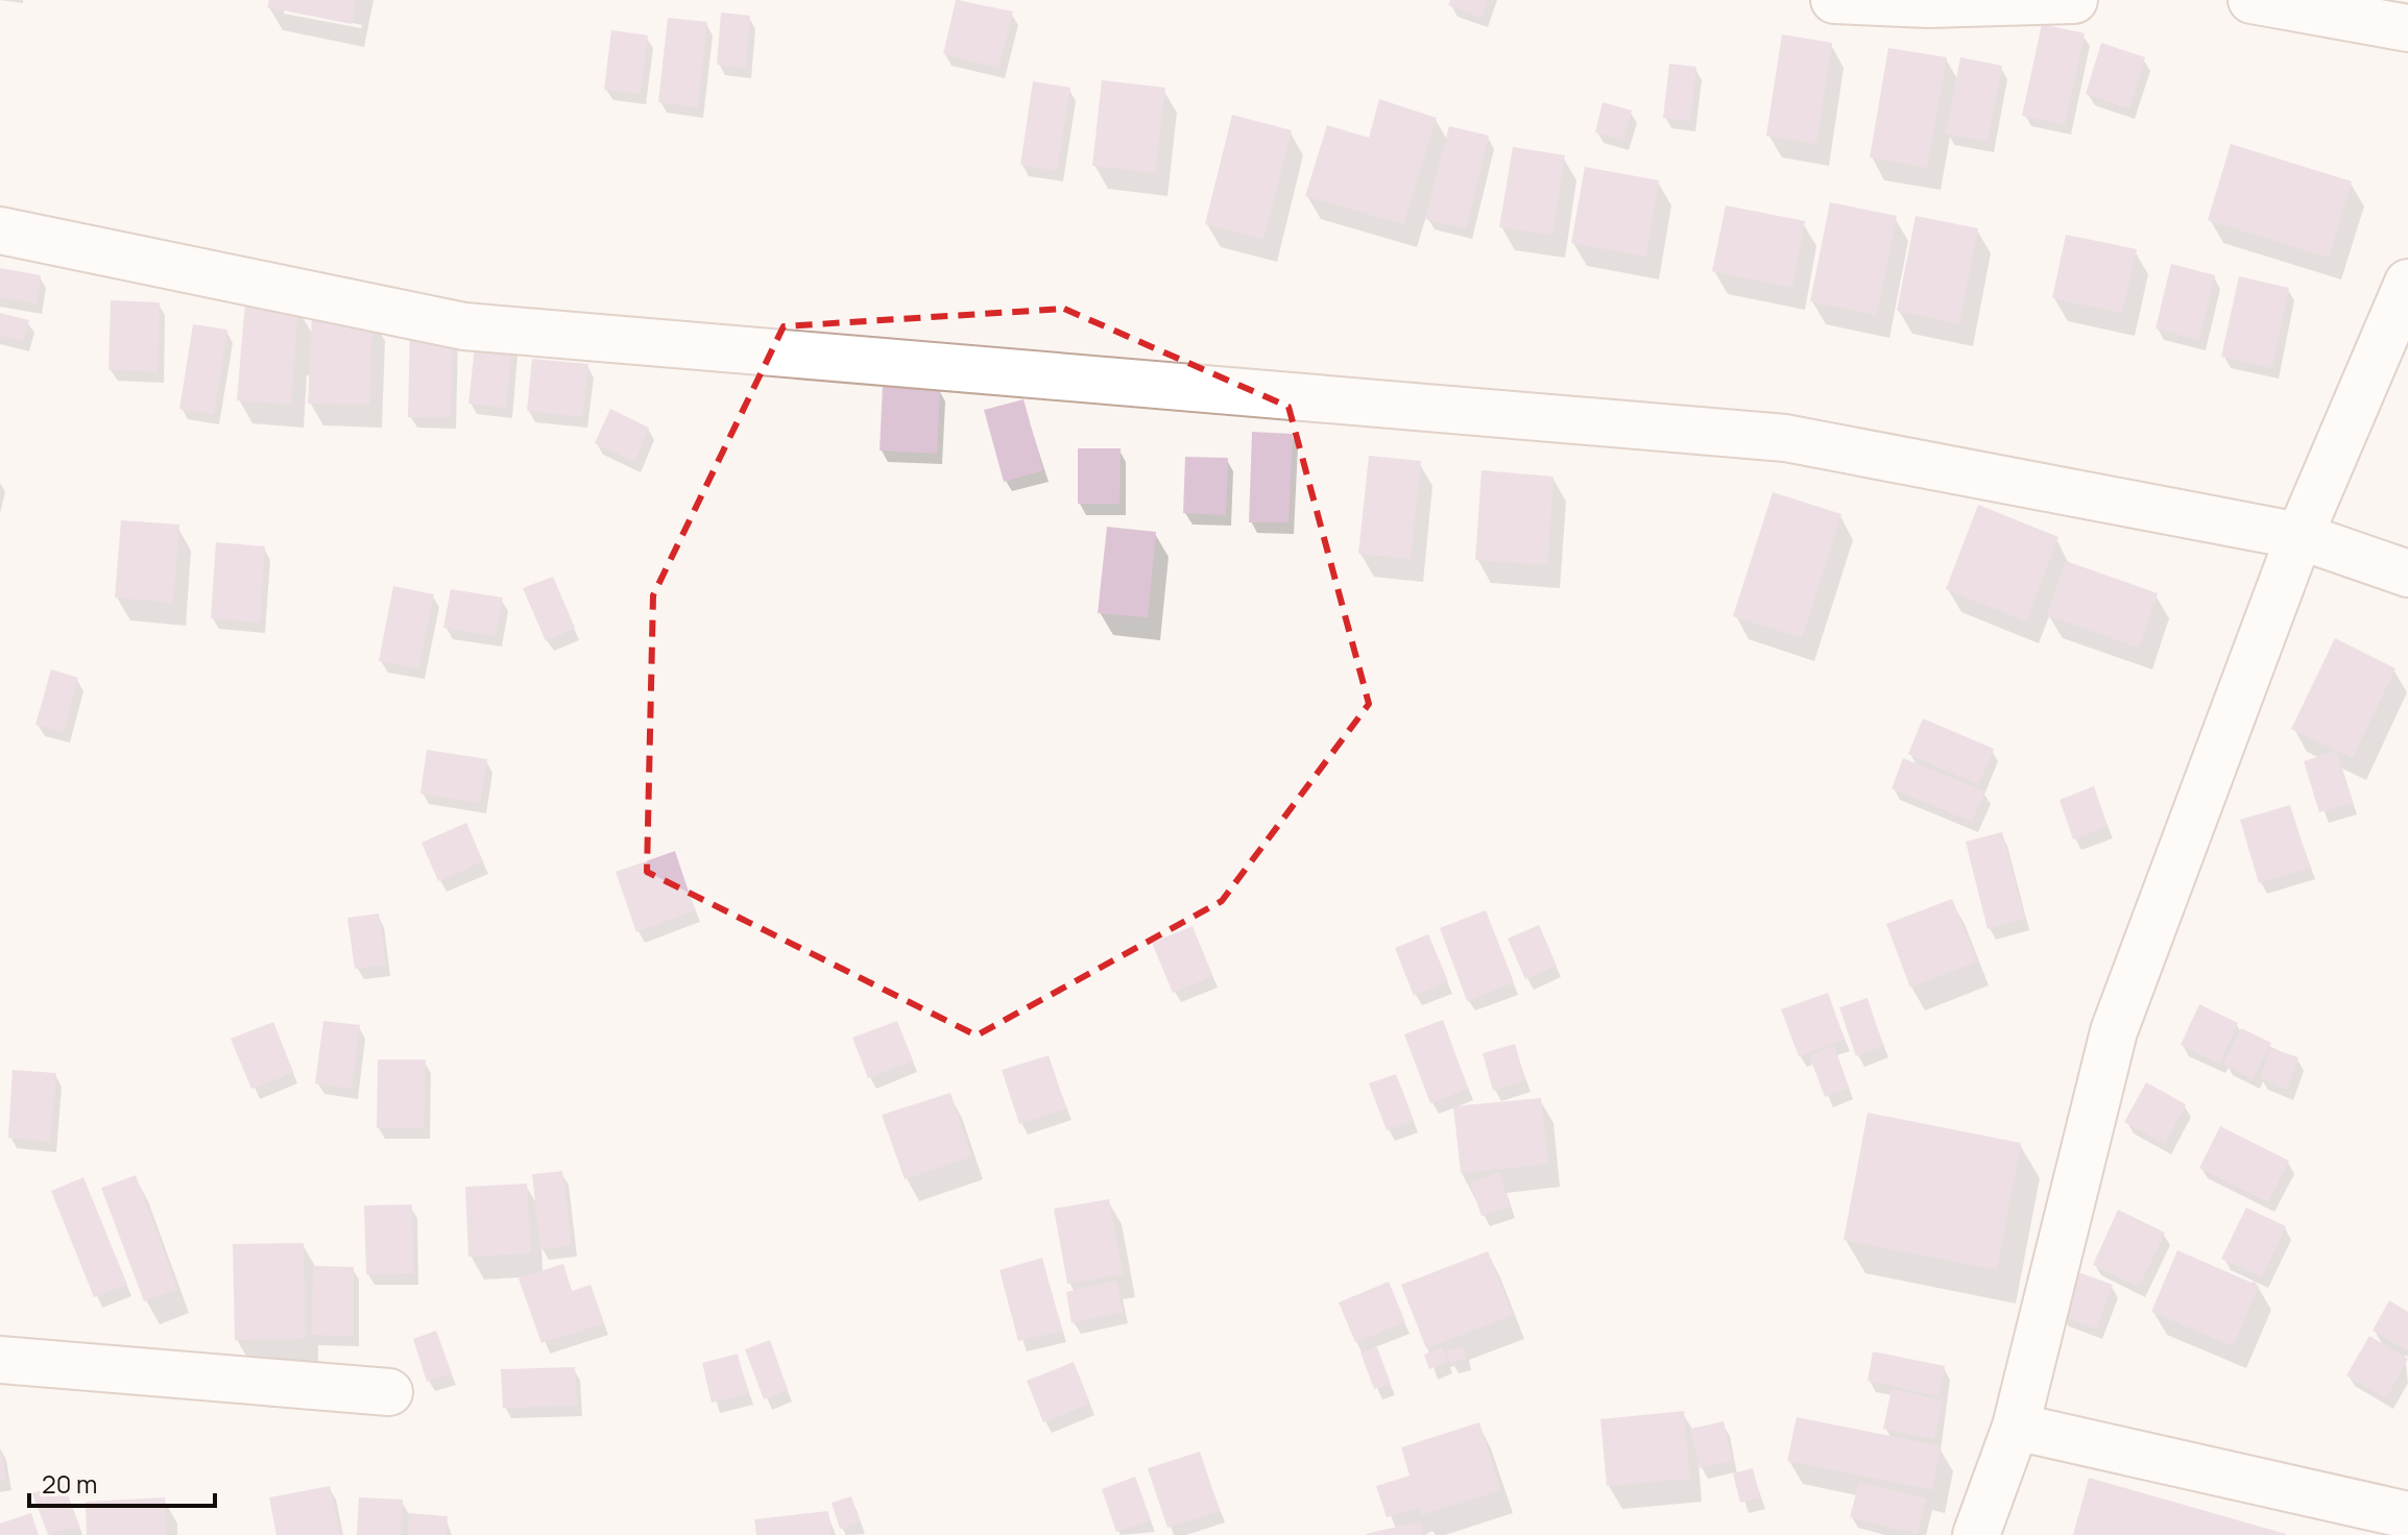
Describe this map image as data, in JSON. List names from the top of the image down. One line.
{"scale_bar":"20 m"}
